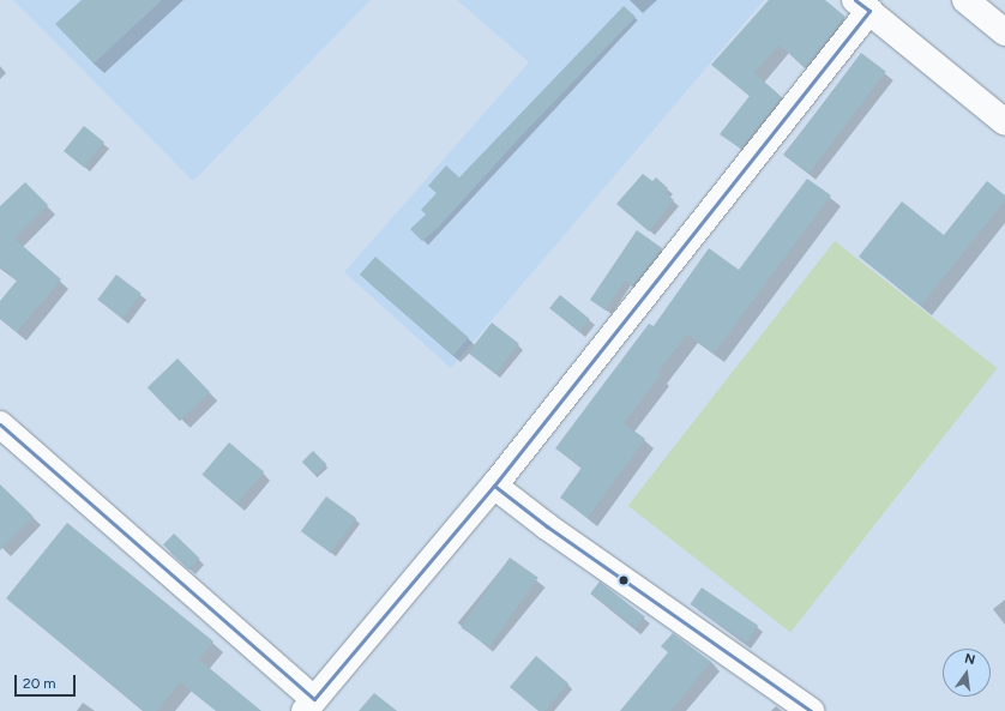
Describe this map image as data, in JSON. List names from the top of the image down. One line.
{"scale_bar":"20 m","north":"top"}
